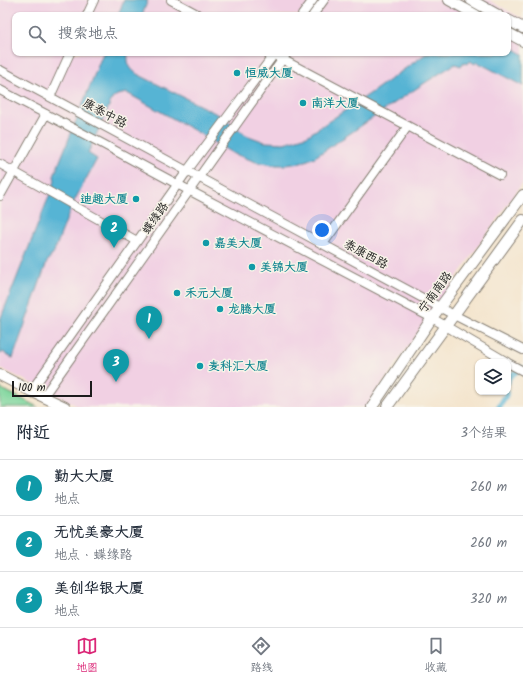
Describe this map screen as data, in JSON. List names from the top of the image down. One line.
{"streets":{"main road":["宁南南路"],"street":["康泰中路","蝶缘路","泰康西路"]},"crossings":[["康泰中路","蝶缘路"],["康泰中路","泰康西路"],["蝶缘路","泰康西路"],["泰康西路","宁南南路"]],"places":["恒威大厦","南洋大厦","迪趣大厦","嘉美大厦","美锦大厦","禾元大厦","龙腾大厦","麦科汇大厦"],"scale_bar":"100 m","page":{"search":"搜索地点","pins":["2","1","3"],"scale":"100 m","heading":["附近","3个结果"],"list":[{"mark":"1","name":"勤大大厦","note":"地点","value":"260 m"},{"mark":"2","name":"无忧美豪大厦","note":"地点 · 蝶缘路","value":"260 m"},{"mark":"3","name":"美创华银大厦","note":"地点","value":"320 m"}],"nav":["地图","路线","收藏"]}}
